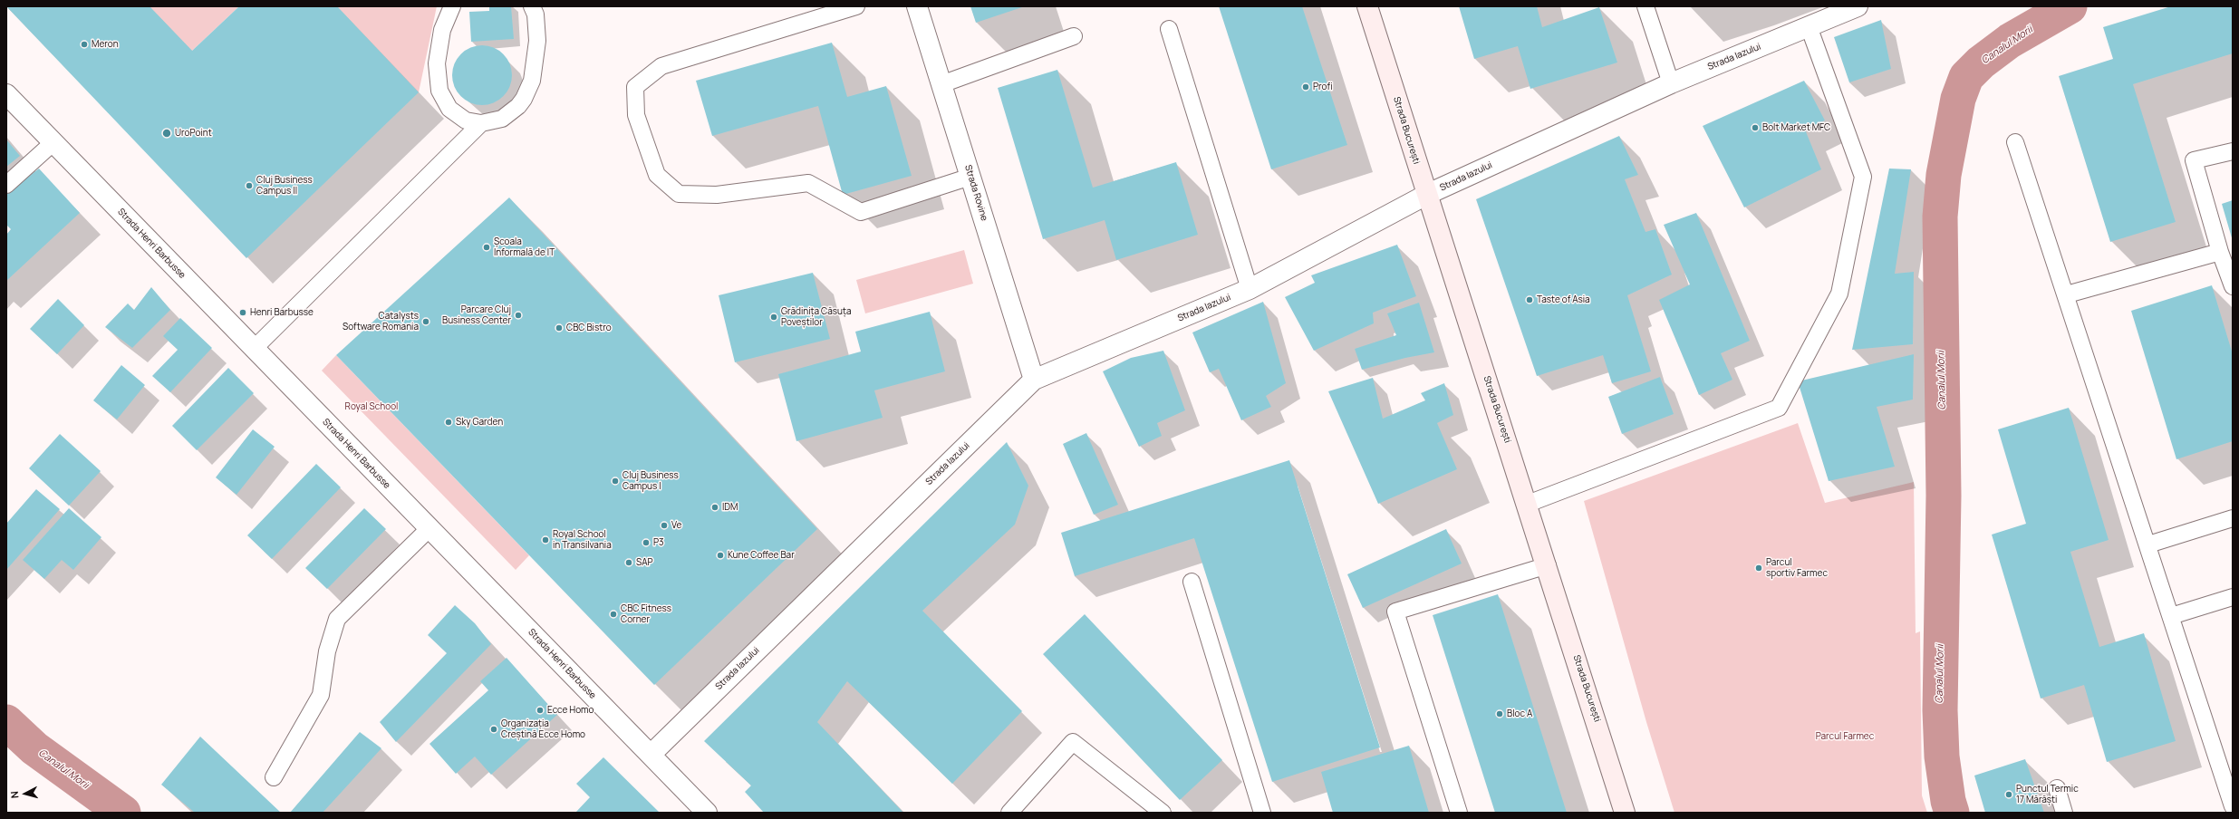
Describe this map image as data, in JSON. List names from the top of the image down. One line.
{"streets":{"main road":["Strada București"],"street":["Strada Iazului","Strada Rovine","Strada Henri Barbusse"]},"crossings":[["Strada Iazului","Strada București"],["Strada Iazului","Strada Rovine"],["Strada Iazului","Strada Henri Barbusse"]],"water":["Canalul Morii"],"parks":["Royal School","Parcul Farmec"],"places":["Meron","Profi","Bolt Market MFC","UroPoint","Cluj Business Campus II","Școala Informală de IT","Taste of Asia","Henri Barbusse","Parcare Cluj Business Center","Grădinița Căsuța Poveștilor","Catalysts Software Romania","CBC Bistro","Sky Garden","Cluj Business Campus I","IDM","Ve","Royal School in Transilvania","P3","Kune Coffee Bar","SAP","Parcul sportiv Farmec","CBC Fitness Corner","Ecce Homo","Bloc A","Organizația Creștină Ecce Homo","Punctul Termic 17 Mărăști"],"north":"left"}
